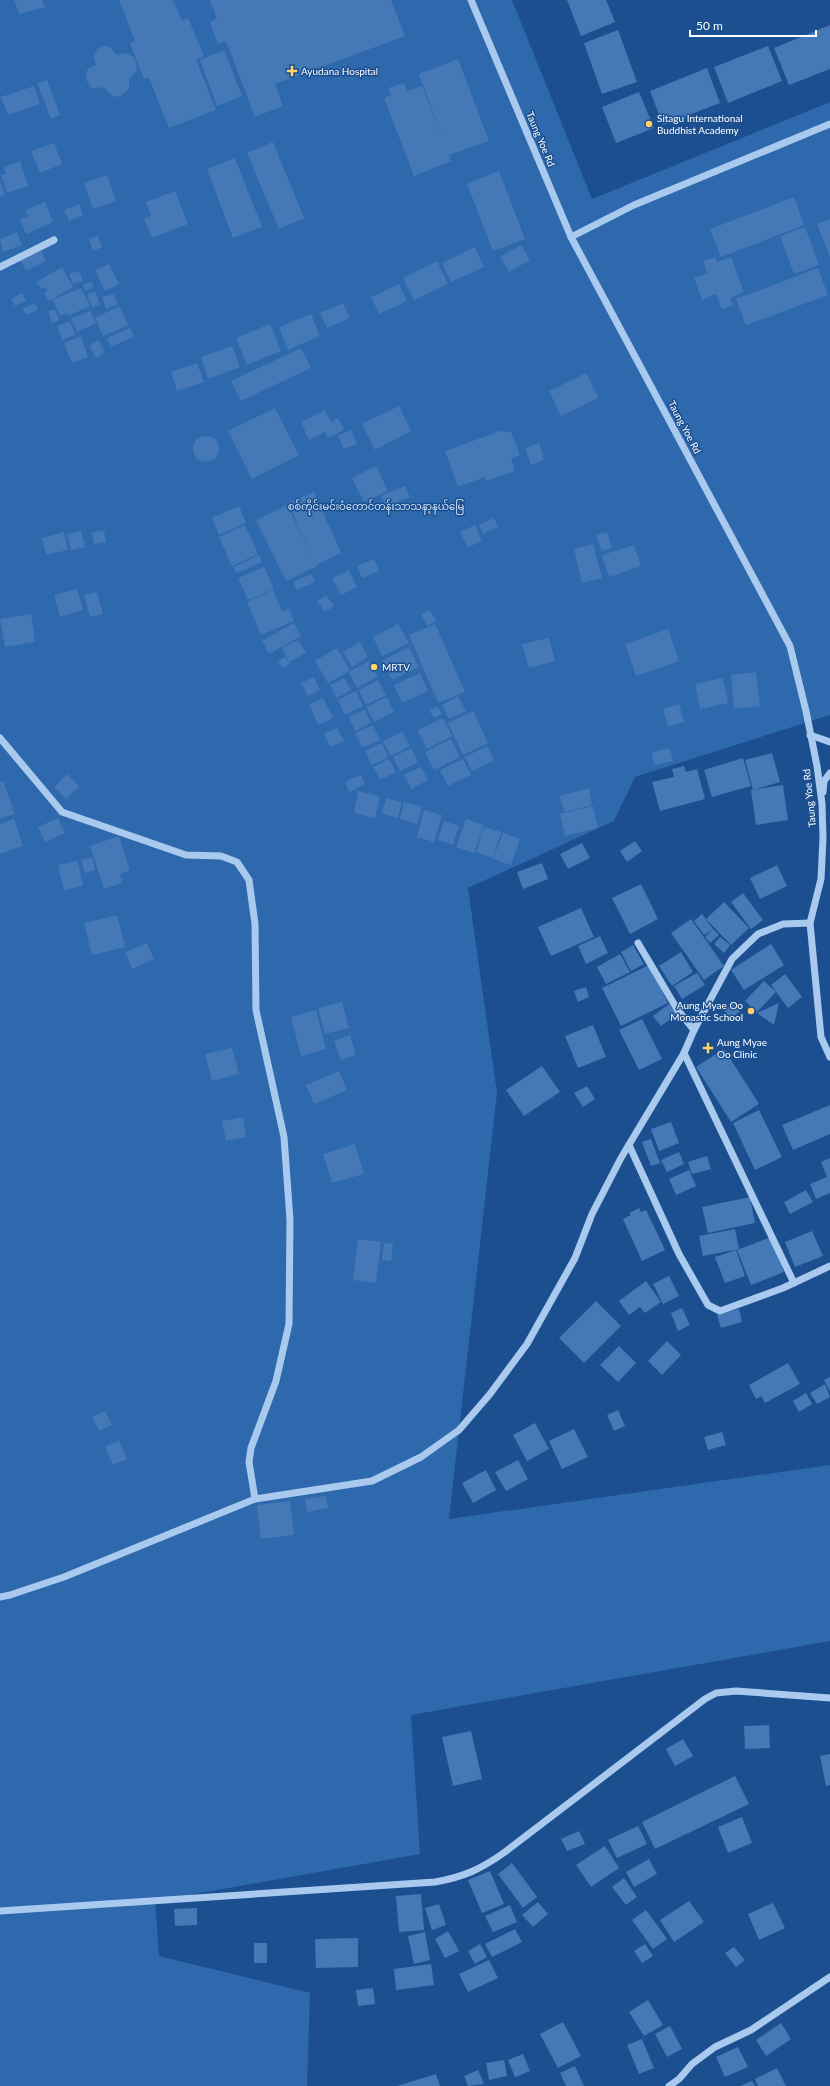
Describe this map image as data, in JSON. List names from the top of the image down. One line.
{"streets":{"street":["Taung Yoe Rd"]},"parks":["စစ်ကိုင်းမင်းဝံတောင်တန်းသာသနာ့နယ်မြေ"],"places":{"health":["Ayudana Hospital","Aung Myae Oo Clinic"],"other":["Sitagu International Buddhist Academy","MRTV","Aung Myae Oo Monastic School"]},"scale_bar":"50 m"}
